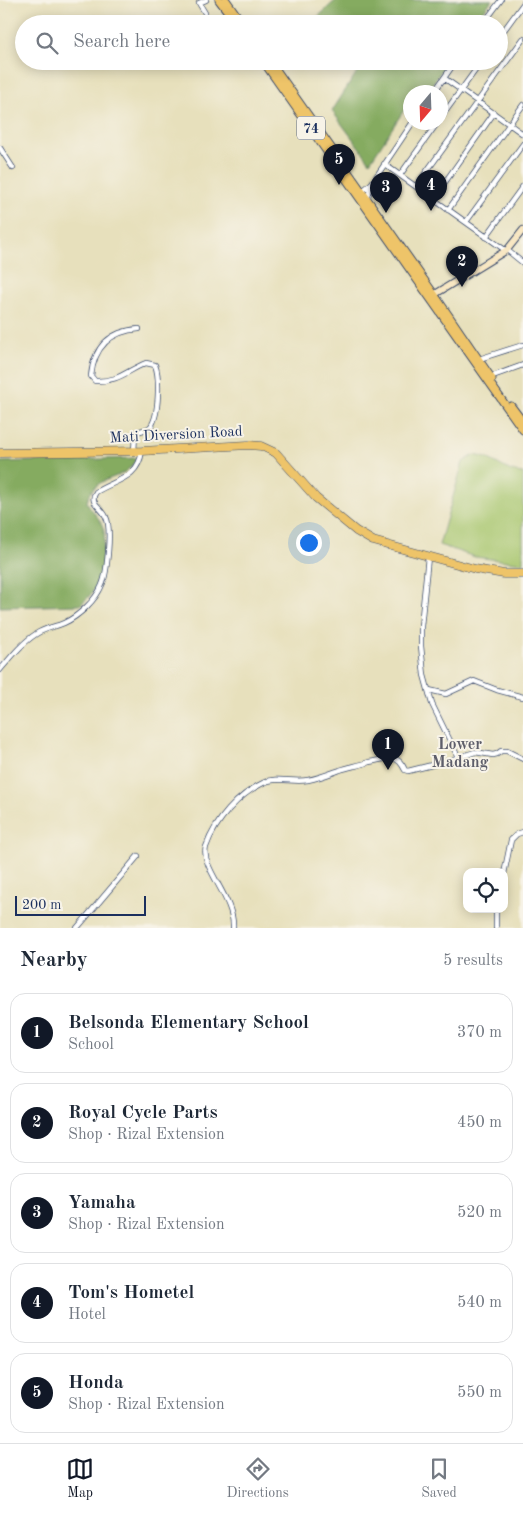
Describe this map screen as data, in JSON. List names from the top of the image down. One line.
{"streets":{"highway":["Mati Diversion Road"],"main road":["74"]},"districts":["Lower Madang"],"scale_bar":"200 m","north":"bottom","page":{"search":"Search here","pins":["5","4","3","2","1"],"scale":"200 m","heading":["Nearby","5 results"],"list":[{"mark":"1","name":"Belsonda Elementary School","note":"School","value":"370 m"},{"mark":"2","name":"Royal Cycle Parts","note":"Shop · Rizal Extension","value":"450 m"},{"mark":"3","name":"Yamaha","note":"Shop · Rizal Extension","value":"520 m"},{"mark":"4","name":"Tom's Hometel","note":"Hotel","value":"540 m"},{"mark":"5","name":"Honda","note":"Shop · Rizal Extension","value":"550 m"}],"nav":["Map","Directions","Saved"]}}
